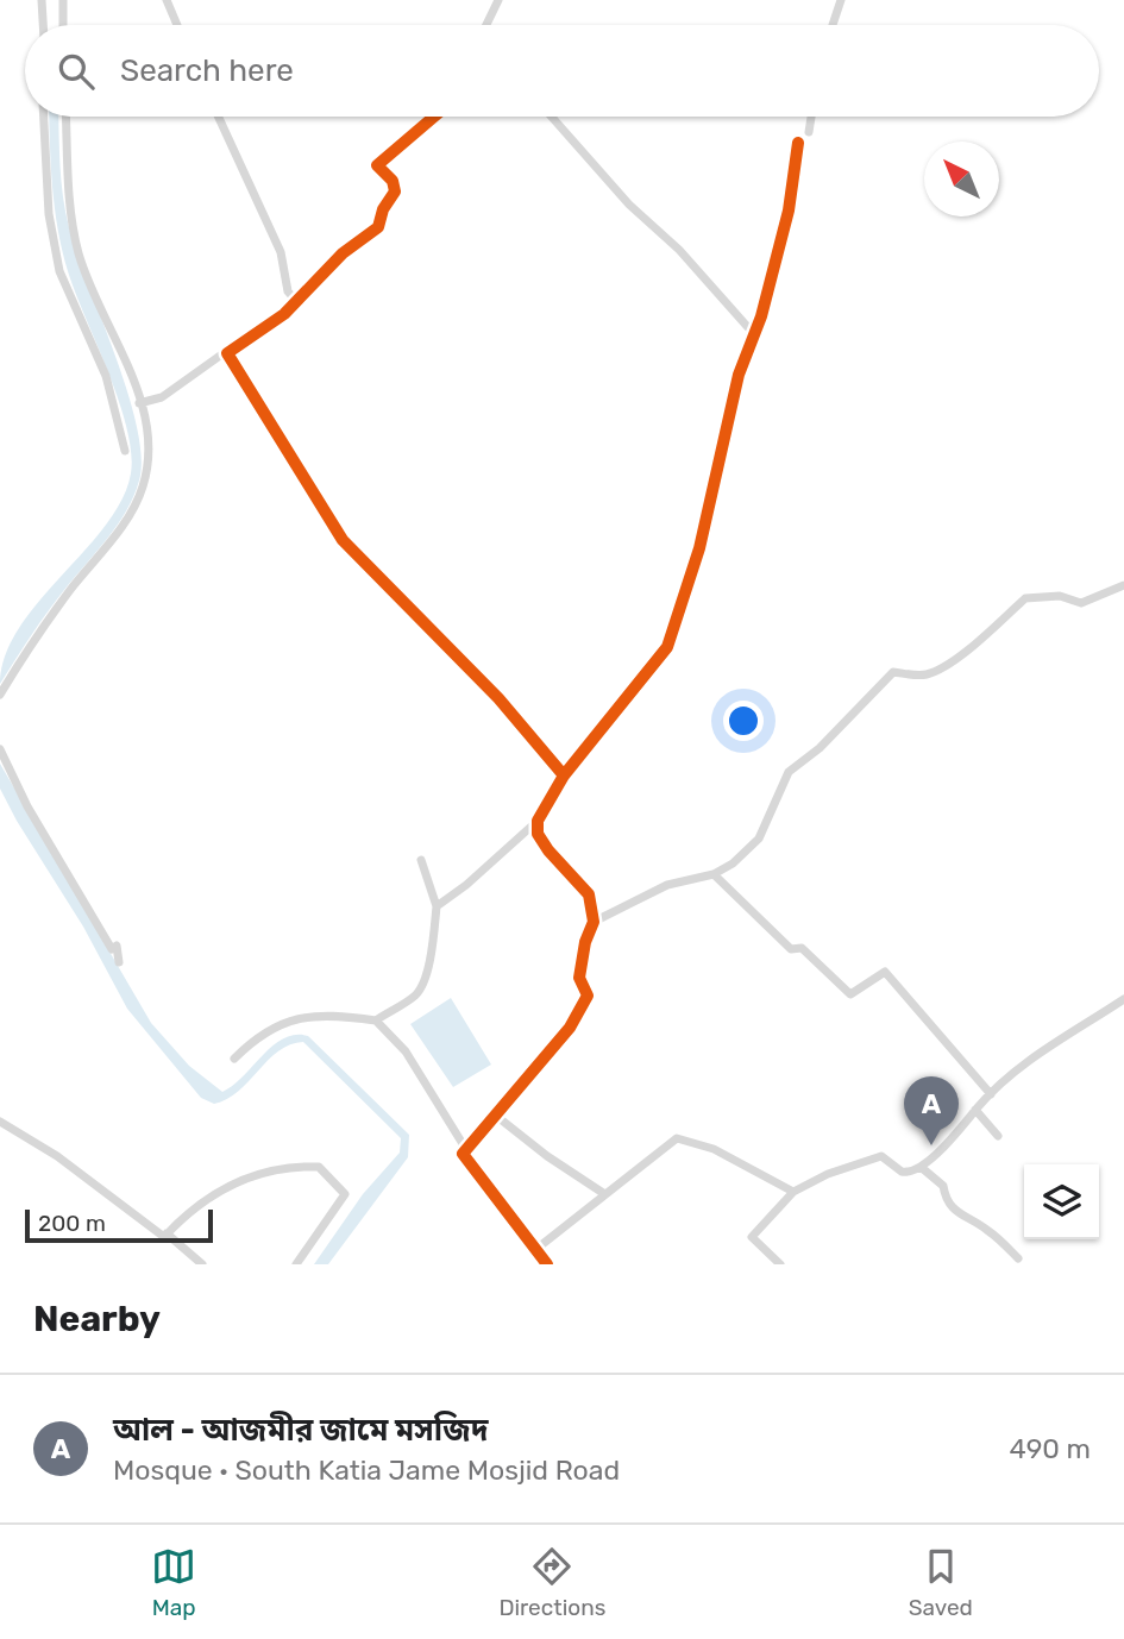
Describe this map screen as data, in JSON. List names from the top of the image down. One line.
{"scale_bar":"200 m","north":"top left","page":{"search":"Search here","pins":"A","scale":"200 m","heading":"Nearby","list":[{"mark":"A","name":"আল - আজমীর জামে মসজিদ","note":"Mosque · South Katia Jame Mosjid Road","value":"490 m"}],"nav":["Map","Directions","Saved"]}}
